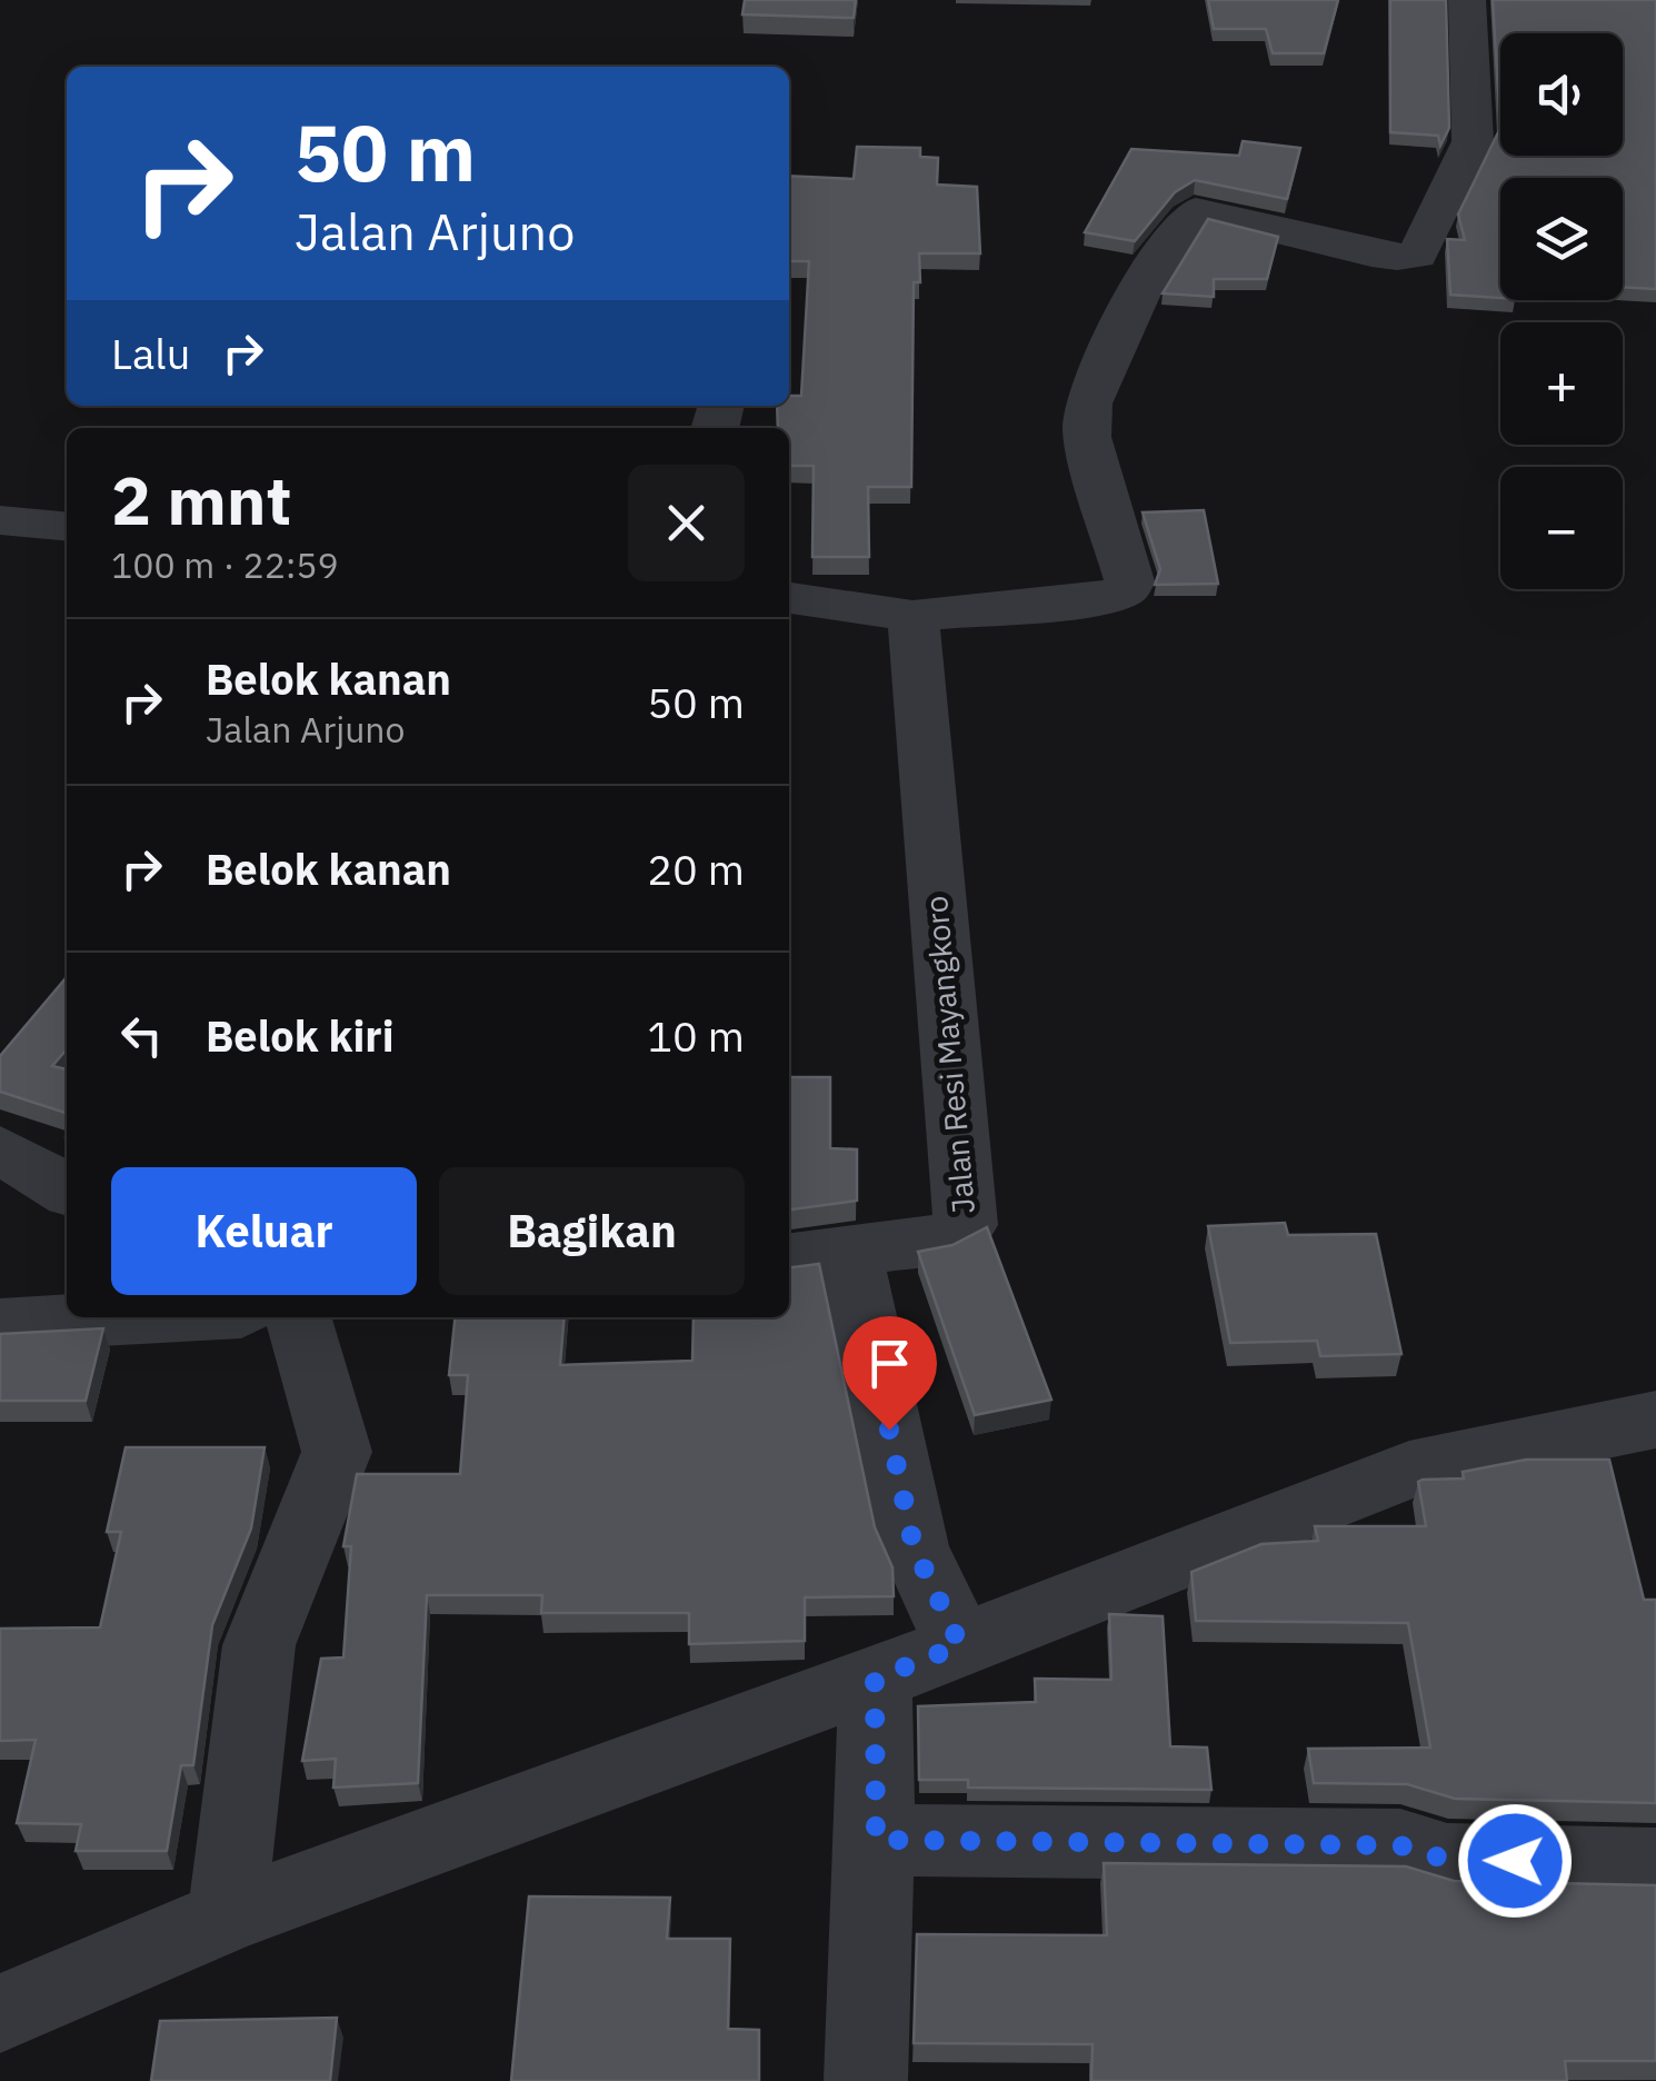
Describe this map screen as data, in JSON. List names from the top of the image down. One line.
{"streets":{"street":["Jalan Resi Mayangkoro"]},"page":{"map_buttons":["+","−"],"turn":["50 m","Jalan Arjuno"],"then":"Lalu","heading":["2 mnt","100 m · 22:59"],"list":[{"name":"Belok kanan","note":"Jalan Arjuno","value":"50 m"},{"name":"Belok kanan","value":"20 m"},{"name":"Belok kiri","value":"10 m"}],"buttons":["Keluar","Bagikan"]}}
